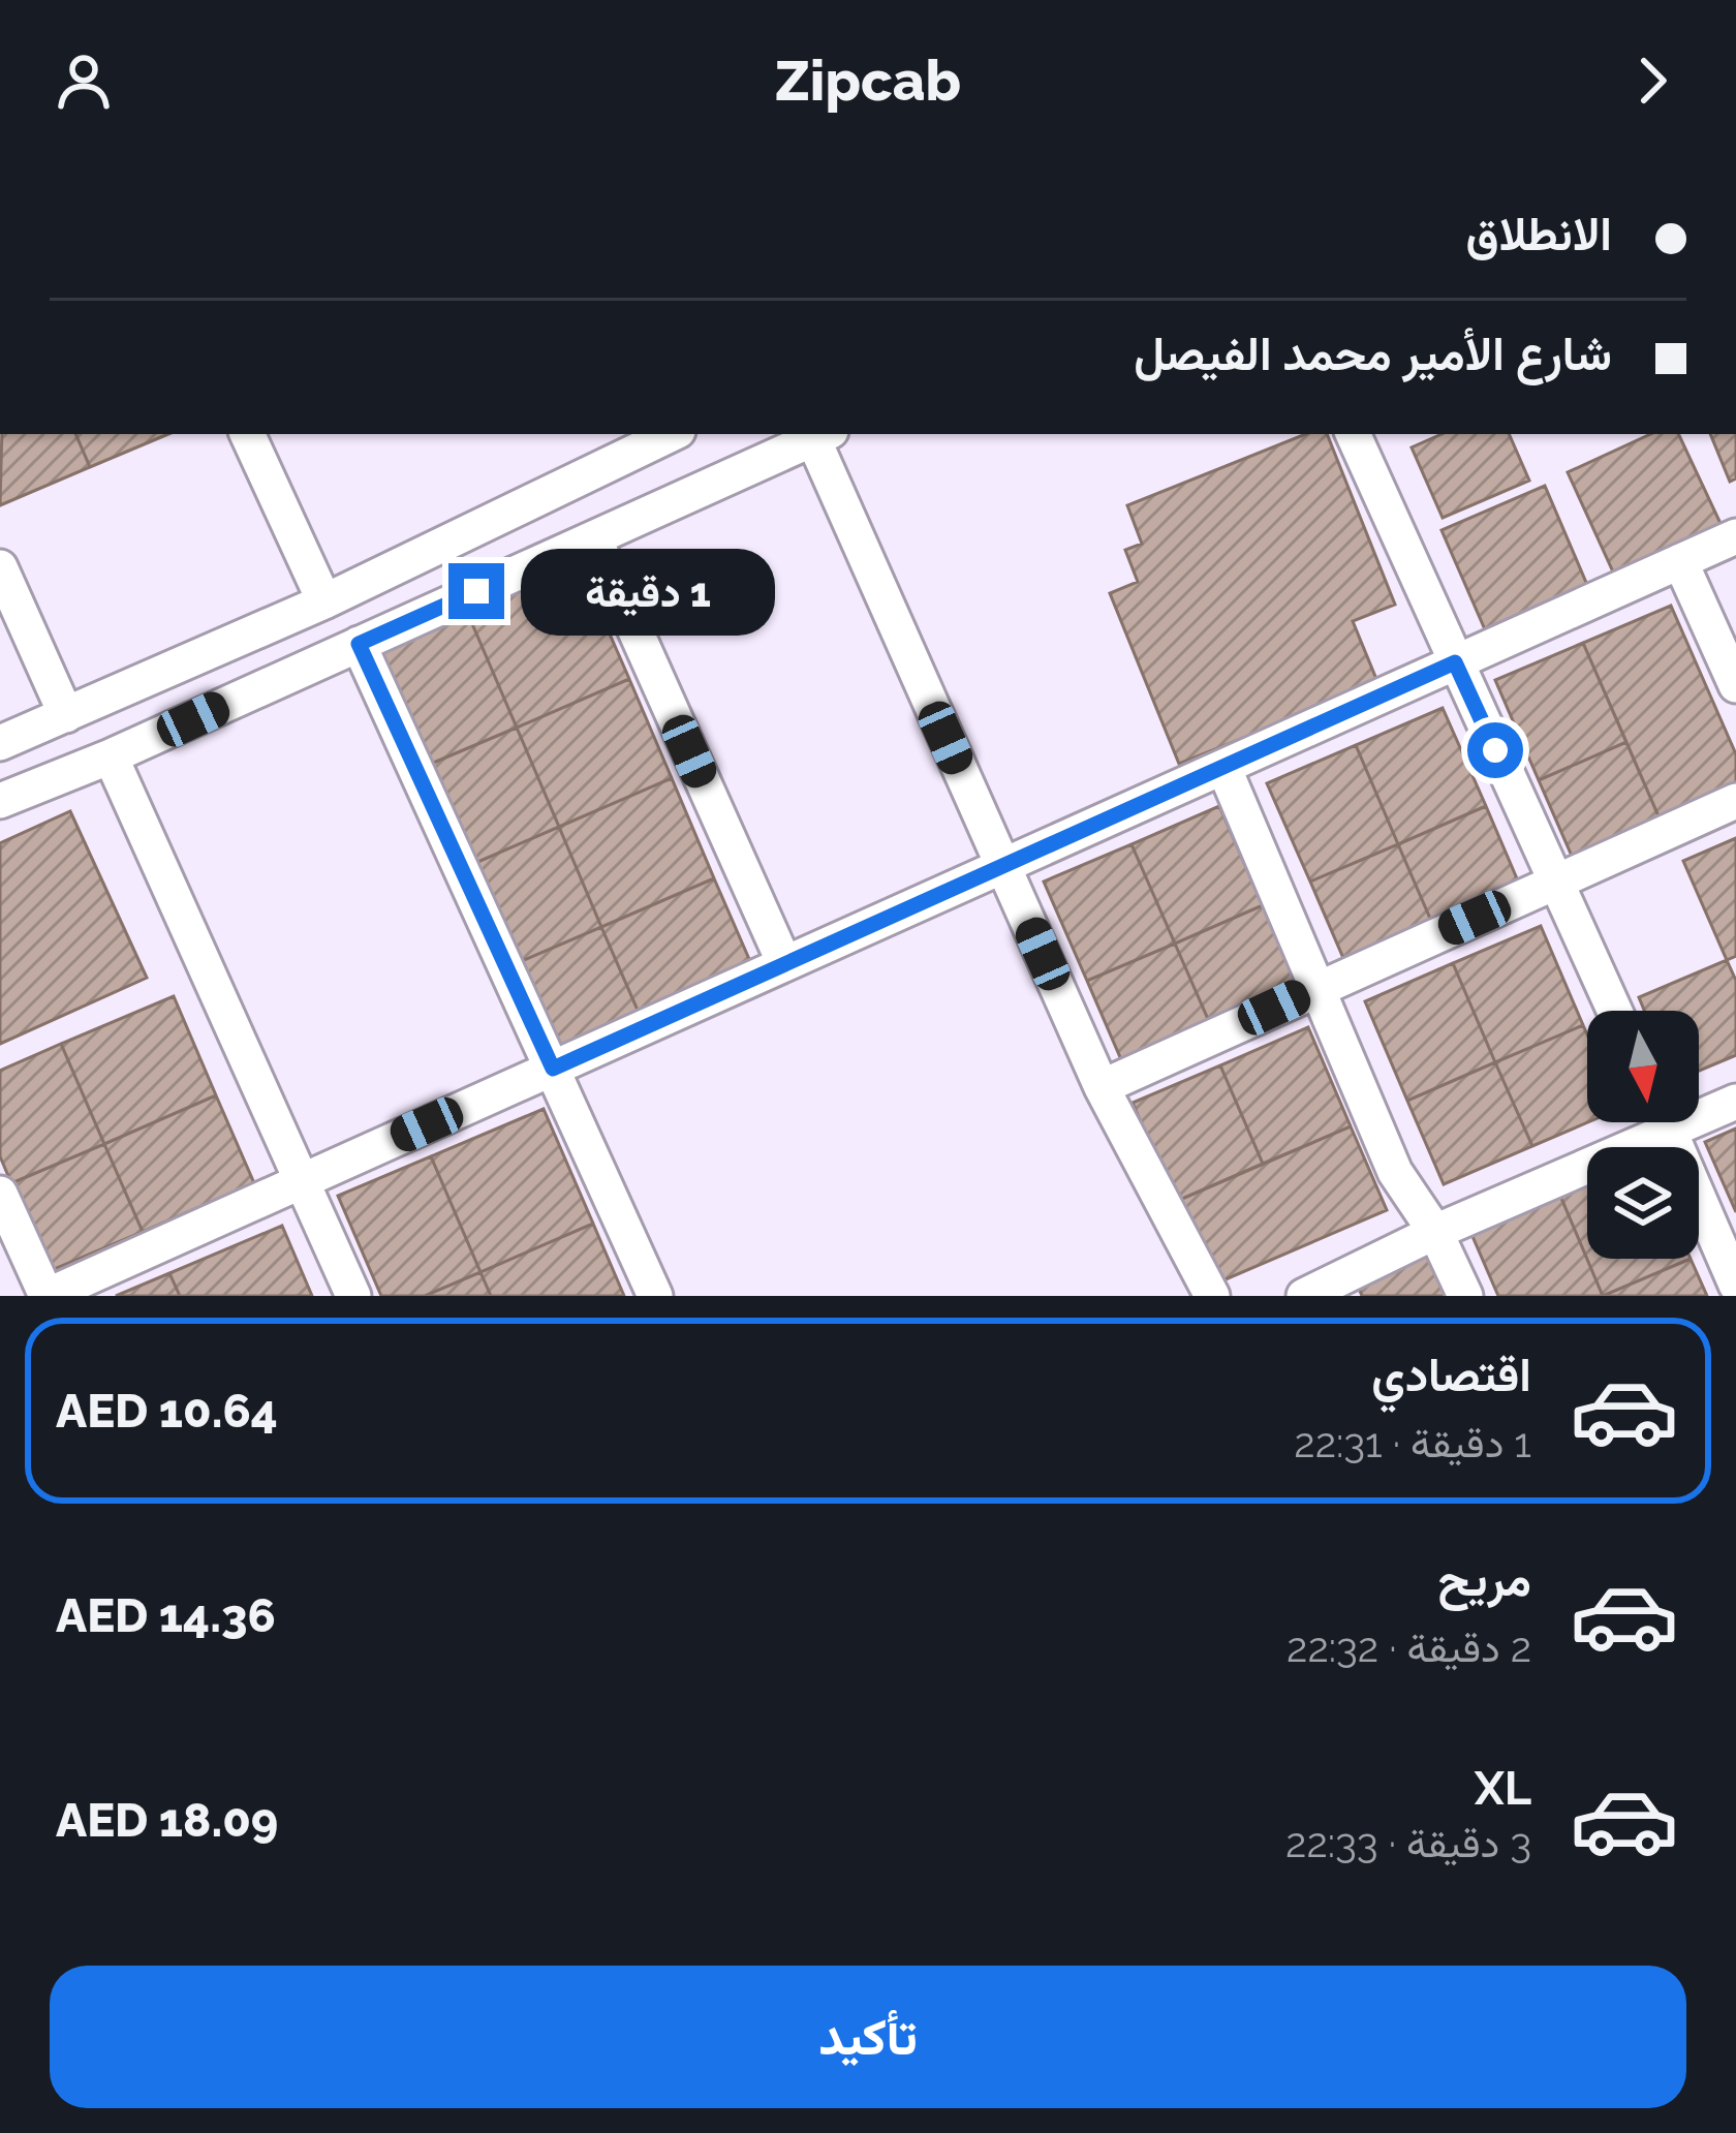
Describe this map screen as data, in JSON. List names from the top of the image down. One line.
{"north":"bottom","page":{"header":"Zipcab","banner":["الانطلاق","شارع الأمير محمد الفيصل"],"bubble":"1 دقيقة","list":[{"name":"اقتصادي","note":"1 دقيقة · 22:31","value":"AED 10.64"},{"name":"مريح","note":"2 دقيقة · 22:32","value":"AED 14.36"},{"name":"XL","note":"3 دقيقة · 22:33","value":"AED 18.09"}],"buttons":"تأكيد"}}
